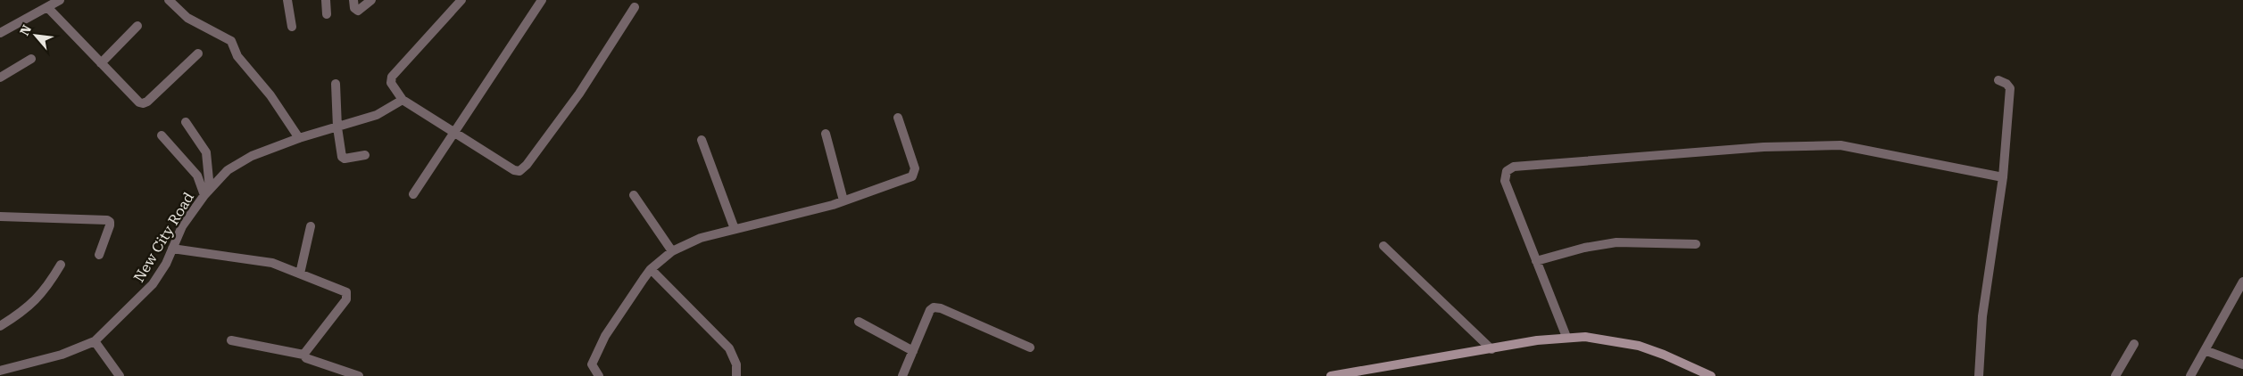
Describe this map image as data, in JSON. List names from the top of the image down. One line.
{"streets":{"street":["New City Road"]},"north":"top left"}
